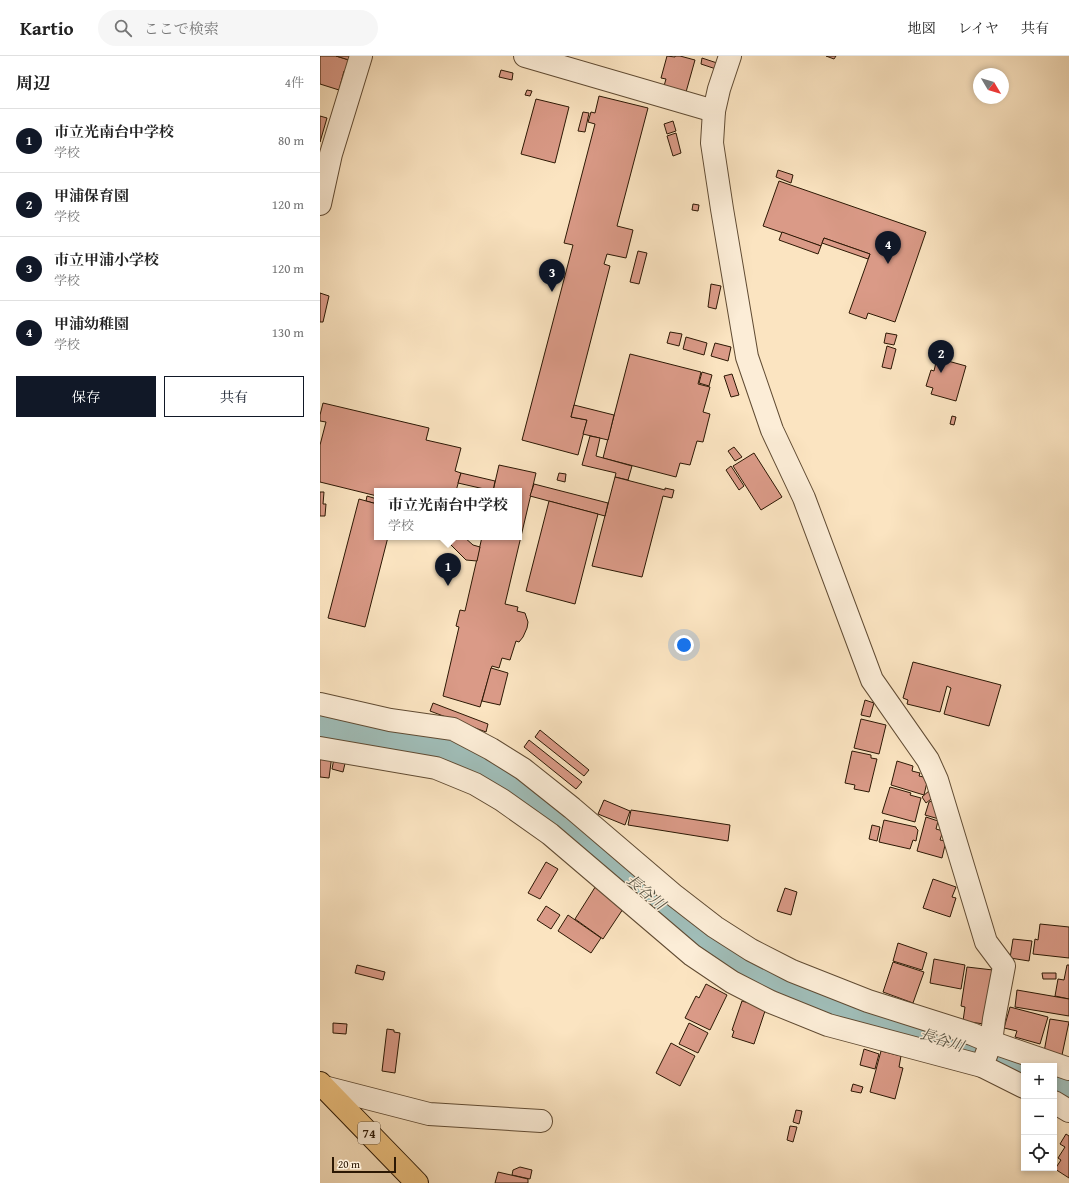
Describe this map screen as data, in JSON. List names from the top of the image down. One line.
{"streets":{"main road":["74"]},"water":["長谷川"],"scale_bar":"20 m","north":"bottom right","page":{"header":"Kartio","search":"ここで検索","nav":["地図","レイヤ","共有"],"heading":["周辺","4件"],"list":[{"mark":"1","name":"市立光南台中学校","note":"学校","value":"80 m"},{"mark":"2","name":"甲浦保育園","note":"学校","value":"120 m"},{"mark":"3","name":"市立甲浦小学校","note":"学校","value":"120 m"},{"mark":"4","name":"甲浦幼稚園","note":"学校","value":"130 m"}],"pins":["4","3","2","1"],"buttons":["保存","共有"],"popup":["市立光南台中学校","学校"],"map_buttons":["+","−"],"scale":"20 m"}}
